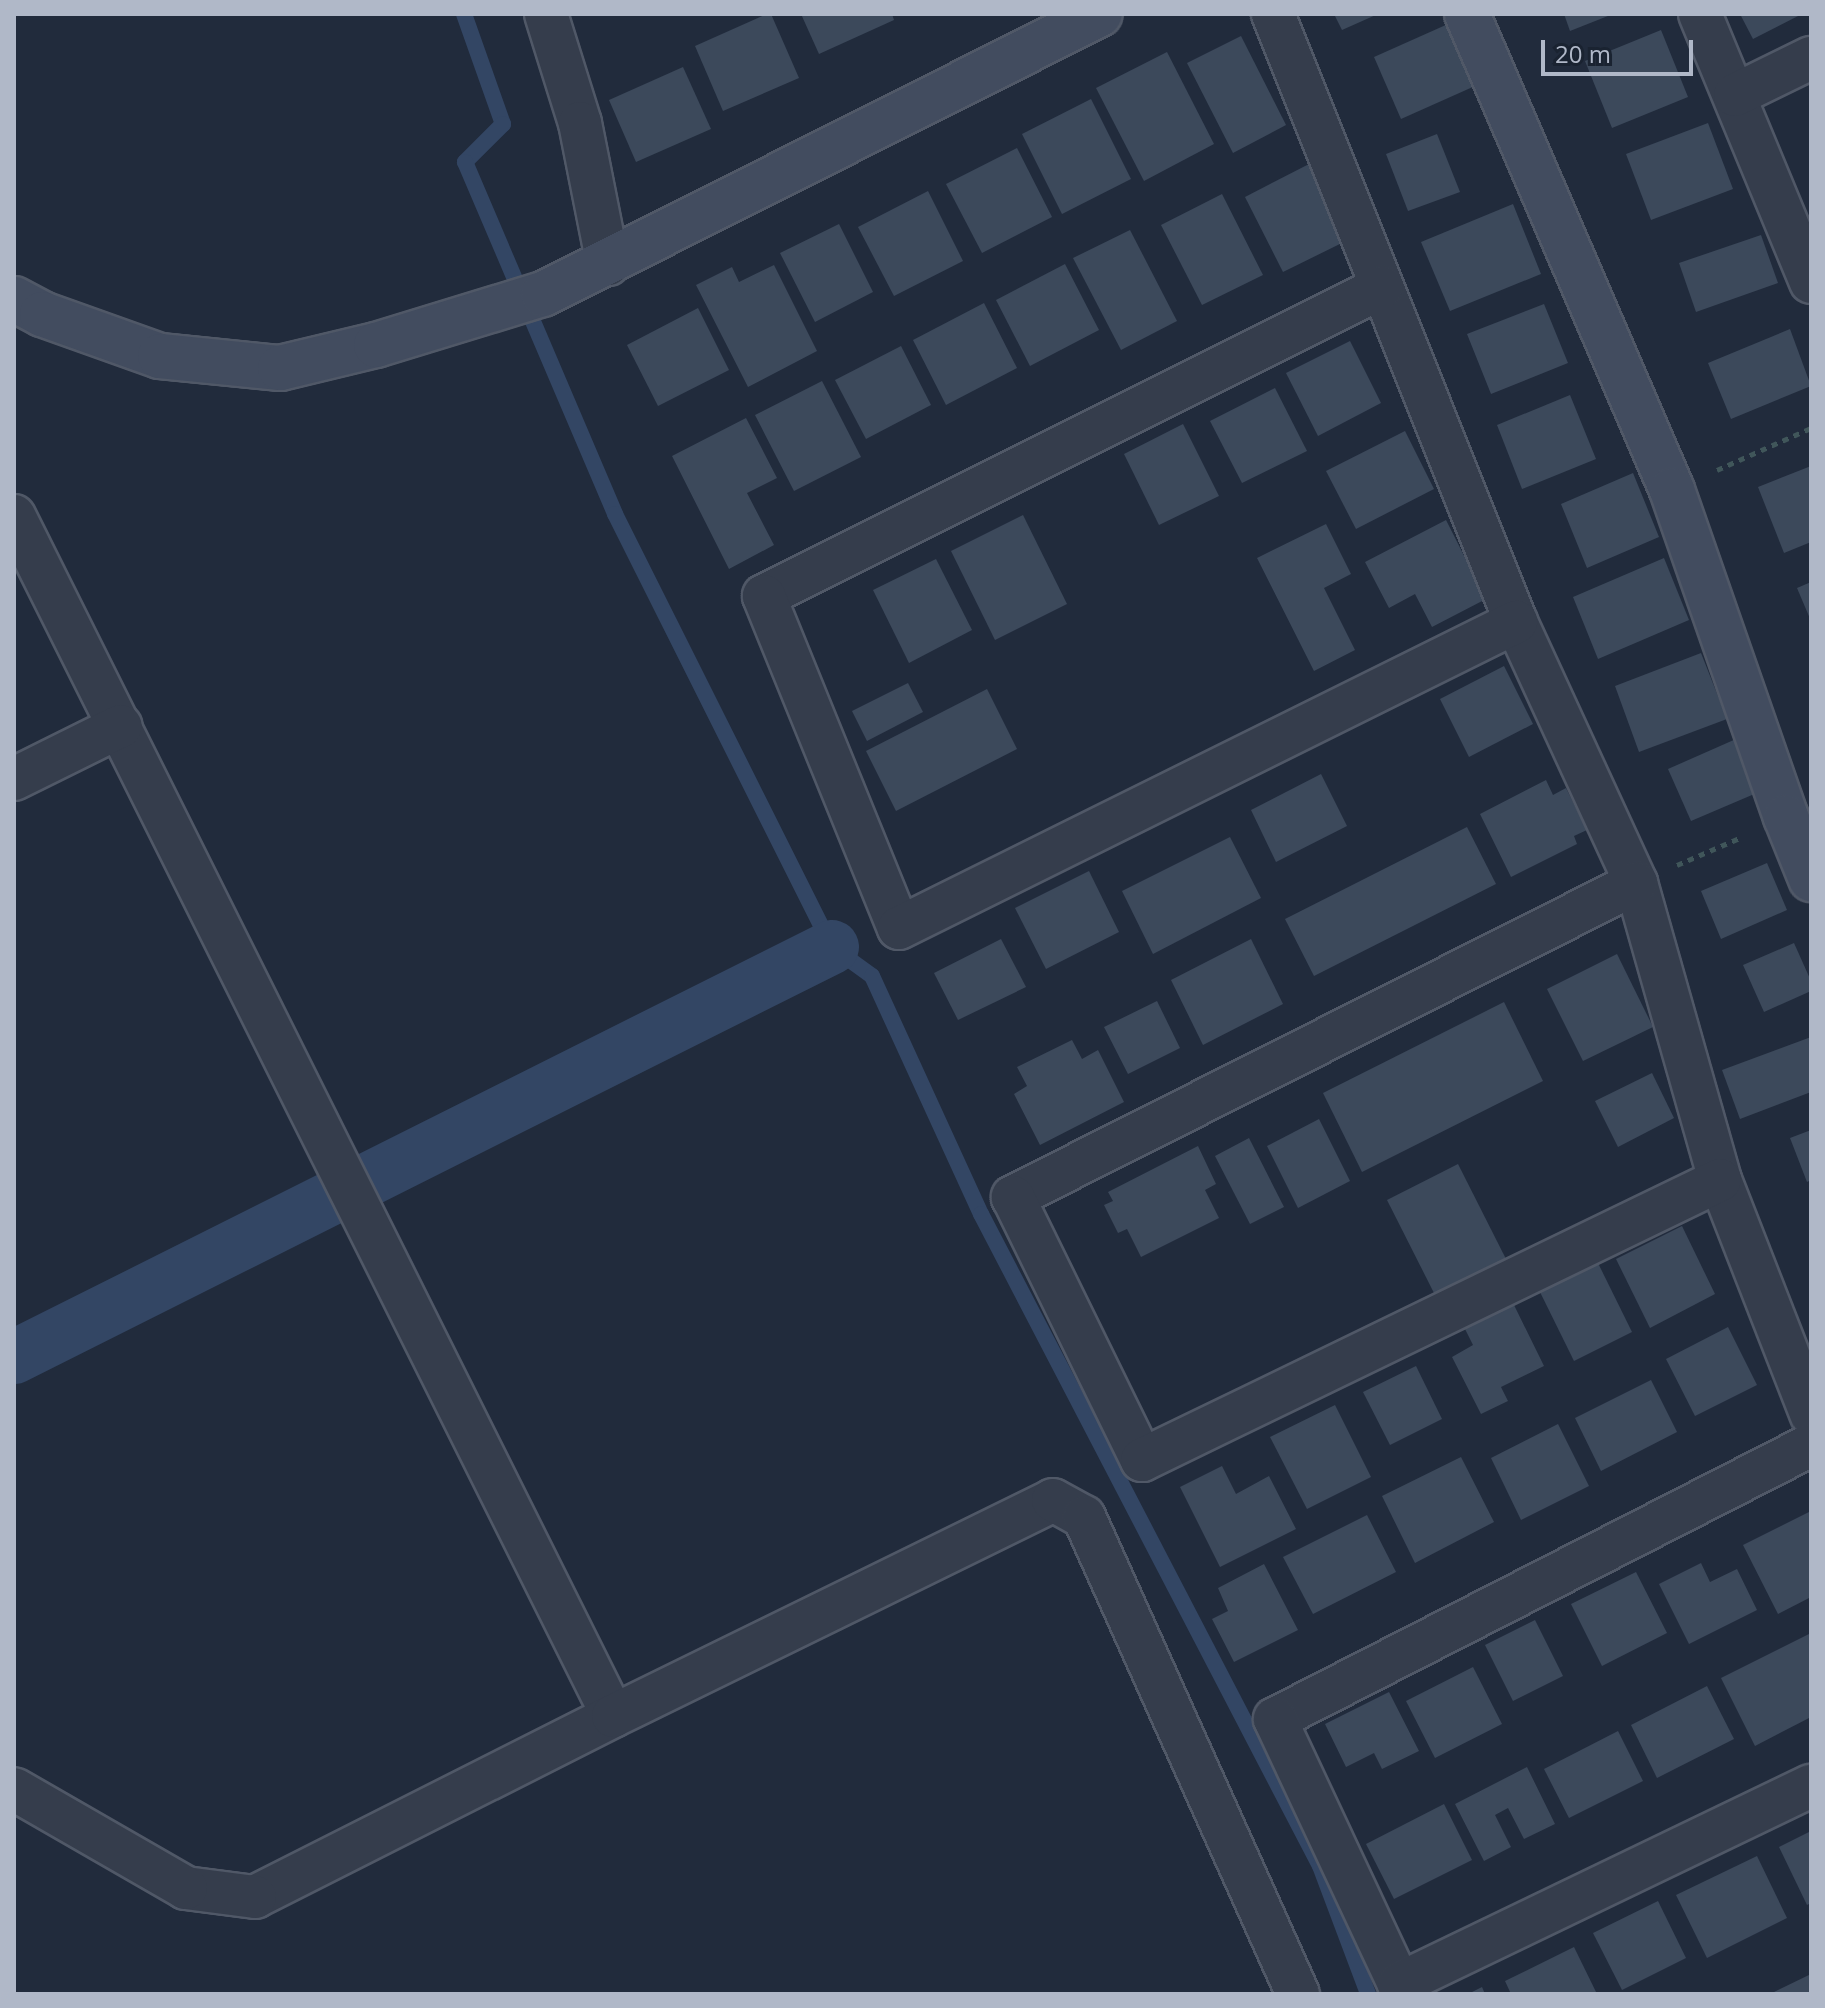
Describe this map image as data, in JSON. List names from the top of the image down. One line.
{"scale_bar":"20 m"}
